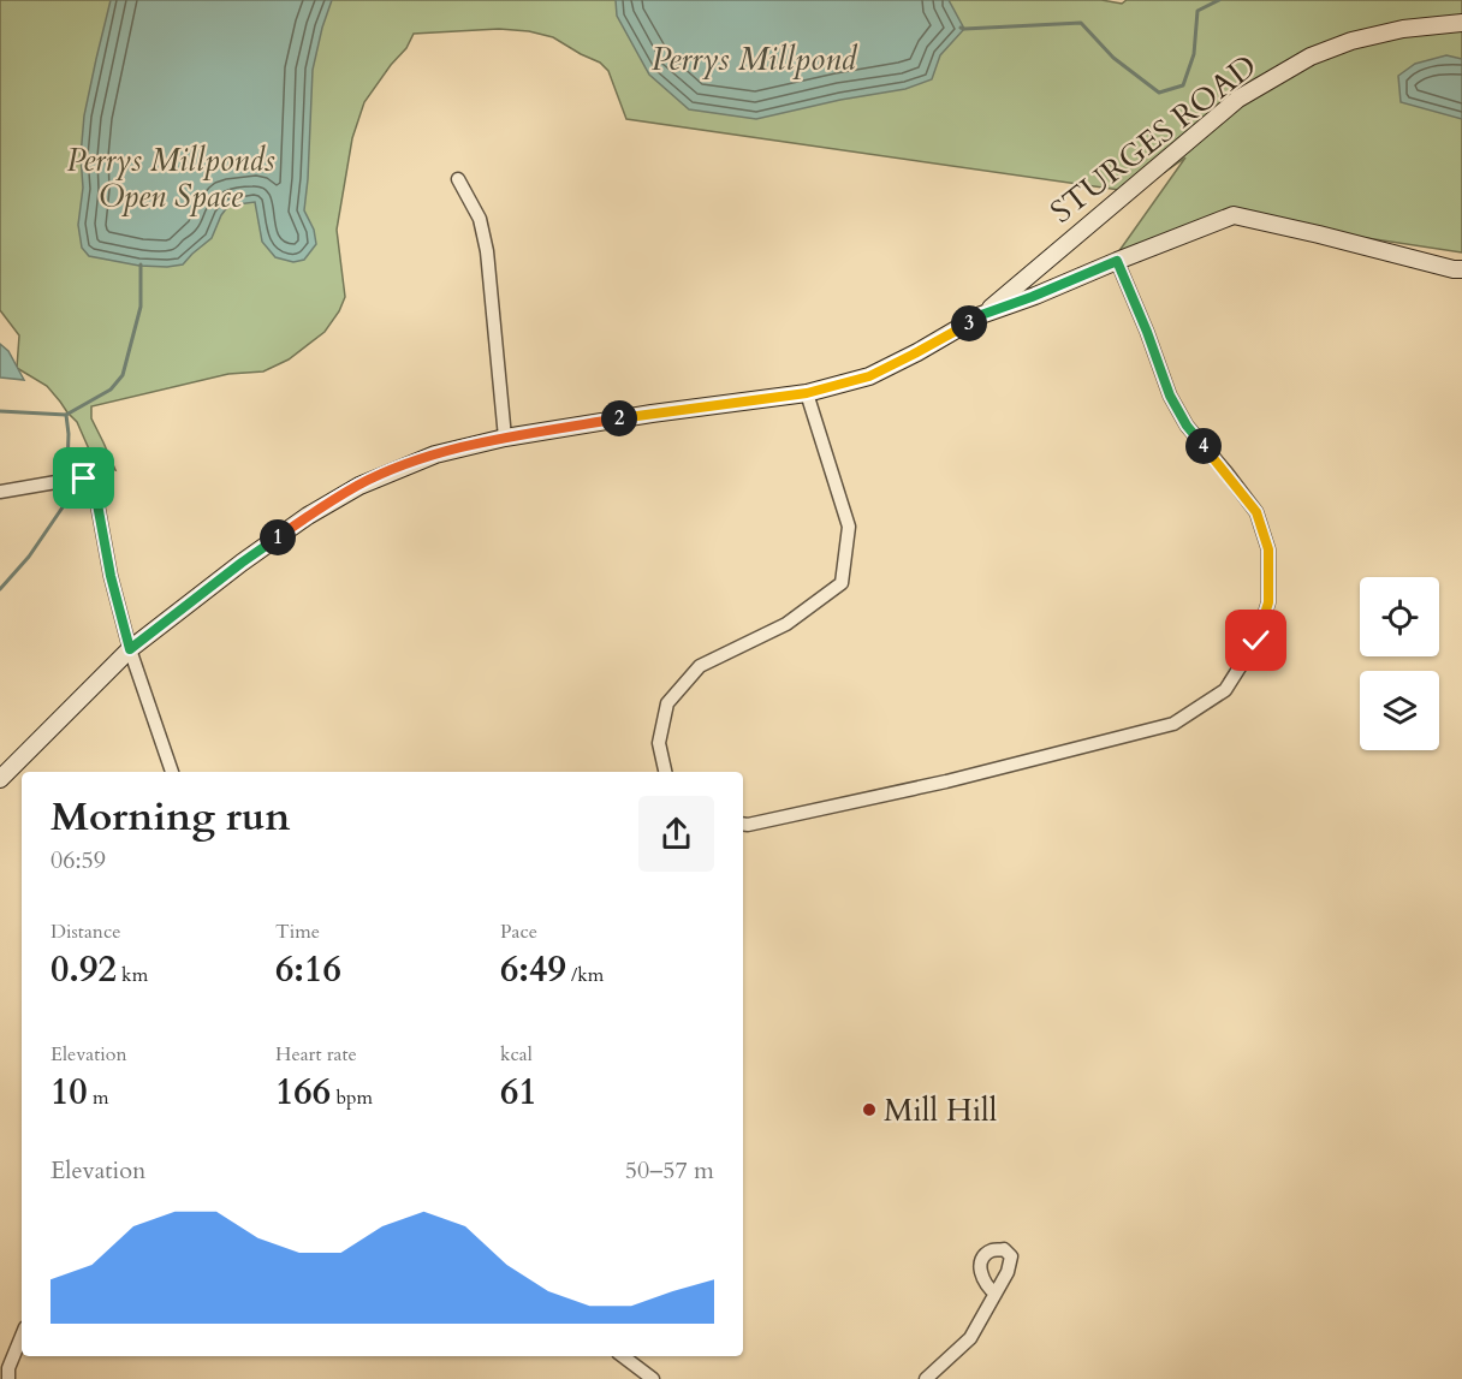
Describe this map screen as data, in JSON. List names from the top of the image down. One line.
{"streets":{"main road":["STURGES ROAD"]},"water":["Perrys Millpond"],"parks":["Perrys Millponds Open Space"],"places":["Mill Hill"],"page":{"pins":["3","2","4","1"],"heading":["Morning run","06:59"],"stats":[["Distance","0.92 km"],["Time","6:16"],["Pace","6:49 /km"],["Elevation","10 m"],["Heart rate","166 bpm"],["kcal","61"]],"chart":["Elevation","50–57 m"]}}
